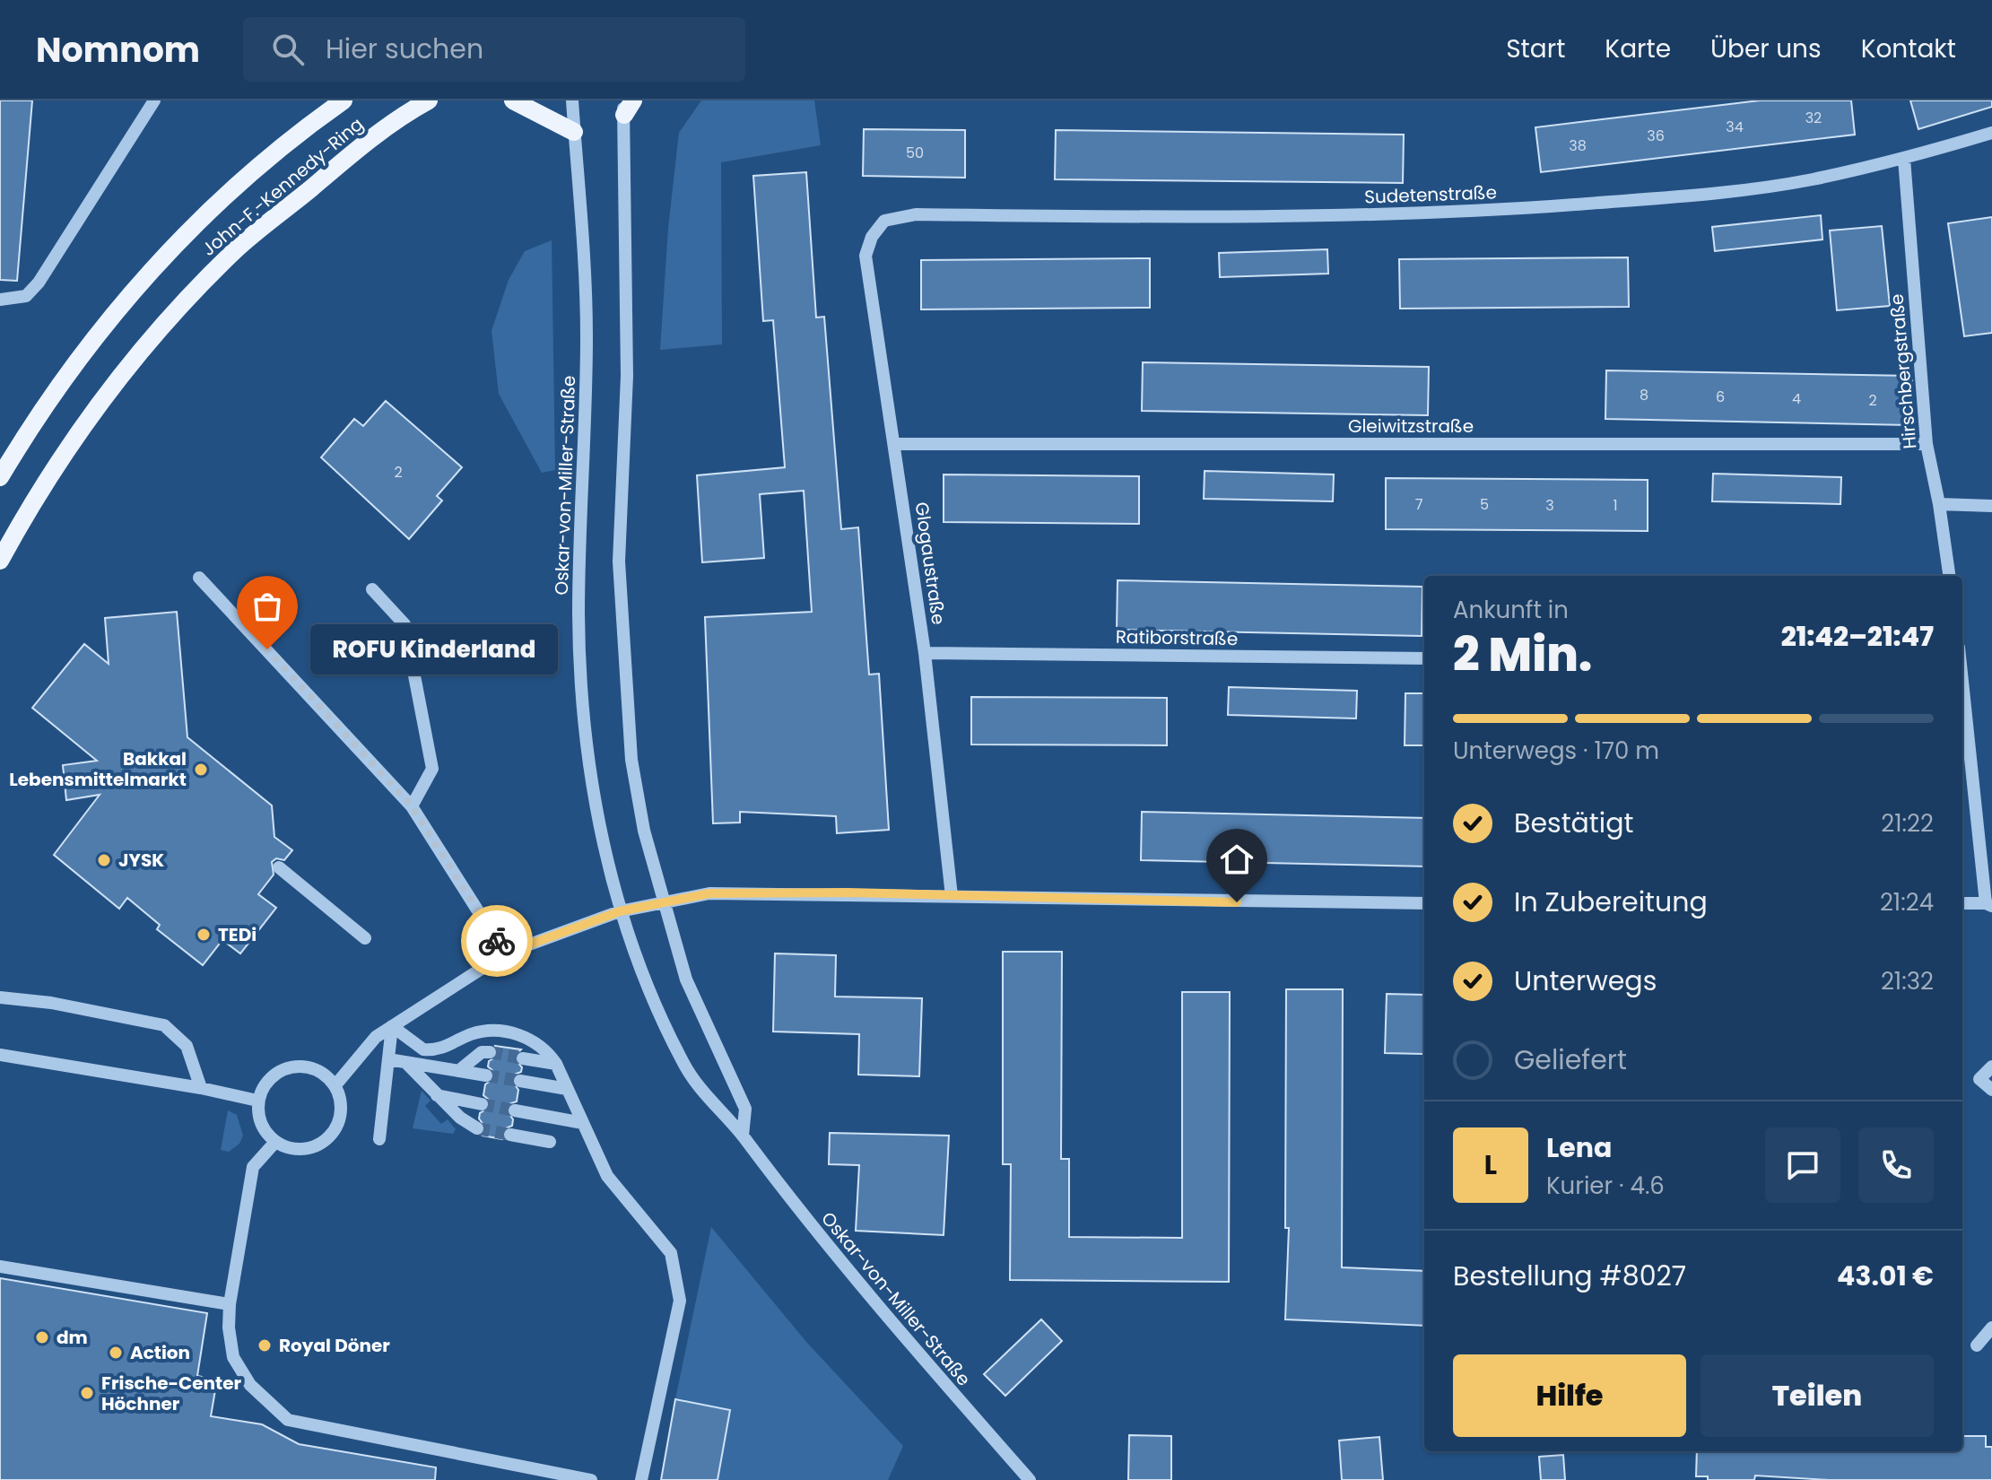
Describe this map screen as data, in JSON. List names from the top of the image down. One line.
{"streets":{"main road":["John-F.-Kennedy-Ring"],"street":["Sudetenstraße","Hirschbergstraße","Gleiwitzstraße","Oskar-von-Miller-Straße","Glogaustraße","Ratiborstraße"]},"crossings":[["Sudetenstraße","Hirschbergstraße"],["Sudetenstraße","Glogaustraße"],["Hirschbergstraße","Gleiwitzstraße"],["Gleiwitzstraße","Glogaustraße"],["Glogaustraße","Ratiborstraße"]],"places":["ROFU Kinderland","Bakkal Lebensmittelmarkt","JYSK","TEDi","dm","Royal Döner","Action","Frische-Center Höchner"],"house_numbers":["32","34","36","38","50","8","6","4","2","2","7","5","3","1"],"page":{"header":"Nomnom","search":"Hier suchen","nav":["Start","Karte","Über uns","Kontakt"],"heading":["2 Min.","Ankunft in","21:42–21:47"],"panel":["Lena","Kurier · 4.6","Bestellung #8027","43.01 €"],"bubble":"ROFU Kinderland","bar":"Unterwegs · 170 m","list":[["Bestätigt","21:22"],["In Zubereitung","21:24"],["Unterwegs","21:32"],"Geliefert"],"round":"L","buttons":["Hilfe","Teilen"]}}
